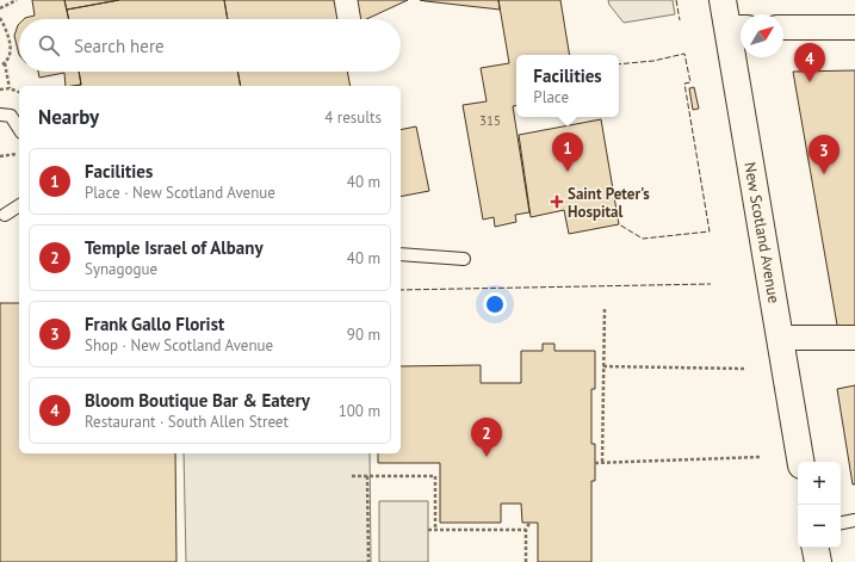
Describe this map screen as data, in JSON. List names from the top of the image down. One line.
{"streets":{"street":["New Scotland Avenue"]},"places":{"health":["Saint Peter's Hospital"]},"house_numbers":["315"],"north":"top right","page":{"search":"Search here","pins":["4","1","3","2"],"popup":["Facilities","Place"],"heading":["Nearby","4 results"],"list":[{"mark":"1","name":"Facilities","note":"Place · New Scotland Avenue","value":"40 m"},{"mark":"2","name":"Temple Israel of Albany","note":"Synagogue","value":"40 m"},{"mark":"3","name":"Frank Gallo Florist","note":"Shop · New Scotland Avenue","value":"90 m"},{"mark":"4","name":"Bloom Boutique Bar & Eatery","note":"Restaurant · South Allen Street","value":"100 m"}],"map_buttons":["+","−"]}}
